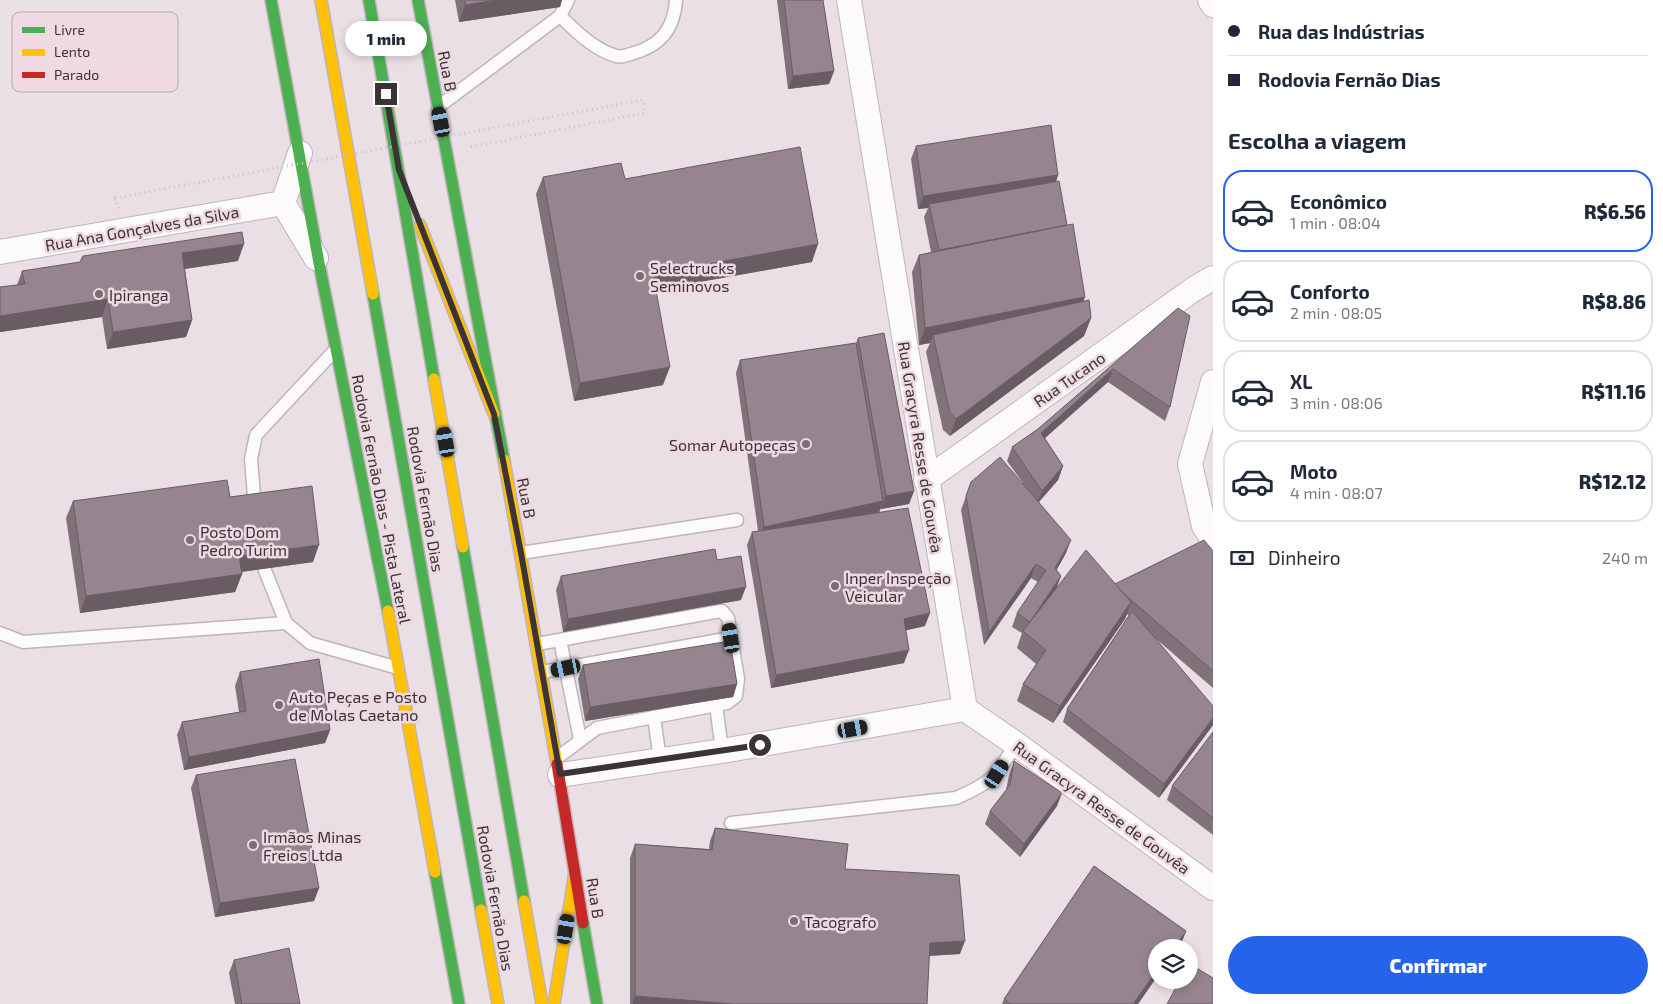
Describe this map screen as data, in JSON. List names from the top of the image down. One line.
{"streets":{"main road":["Rua B","Rodovia Fernão Dias - Pista Lateral","Rodovia Fernão Dias"],"street":["Rua Ana Gonçalves da Silva","Rua Tucano","Rua Gracyra Resse de Gouvêa"]},"crossings":[["Rua Tucano","Rua Gracyra Resse de Gouvêa"]],"places":["Selectrucks Seminovos","Ipiranga","Somar Autopeças","Posto Dom Pedro Turim","Inper Inspeção Veicular","Auto Peças e Posto de Molas Caetano","Irmãos Minas Freios Ltda","Tacografo"],"legend":["Livre","Lento","Parado"],"page":{"banner":["Rua das Indústrias","Rodovia Fernão Dias"],"bubble":"1 min","heading":"Escolha a viagem","list":[{"name":"Econômico","note":"1 min · 08:04","value":"R$6.56"},{"name":"Conforto","note":"2 min · 08:05","value":"R$8.86"},{"name":"XL","note":"3 min · 08:06","value":"R$11.16"},{"name":"Moto","note":"4 min · 08:07","value":"R$12.12"}],"pay":["Dinheiro","240 m"],"buttons":"Confirmar"}}
